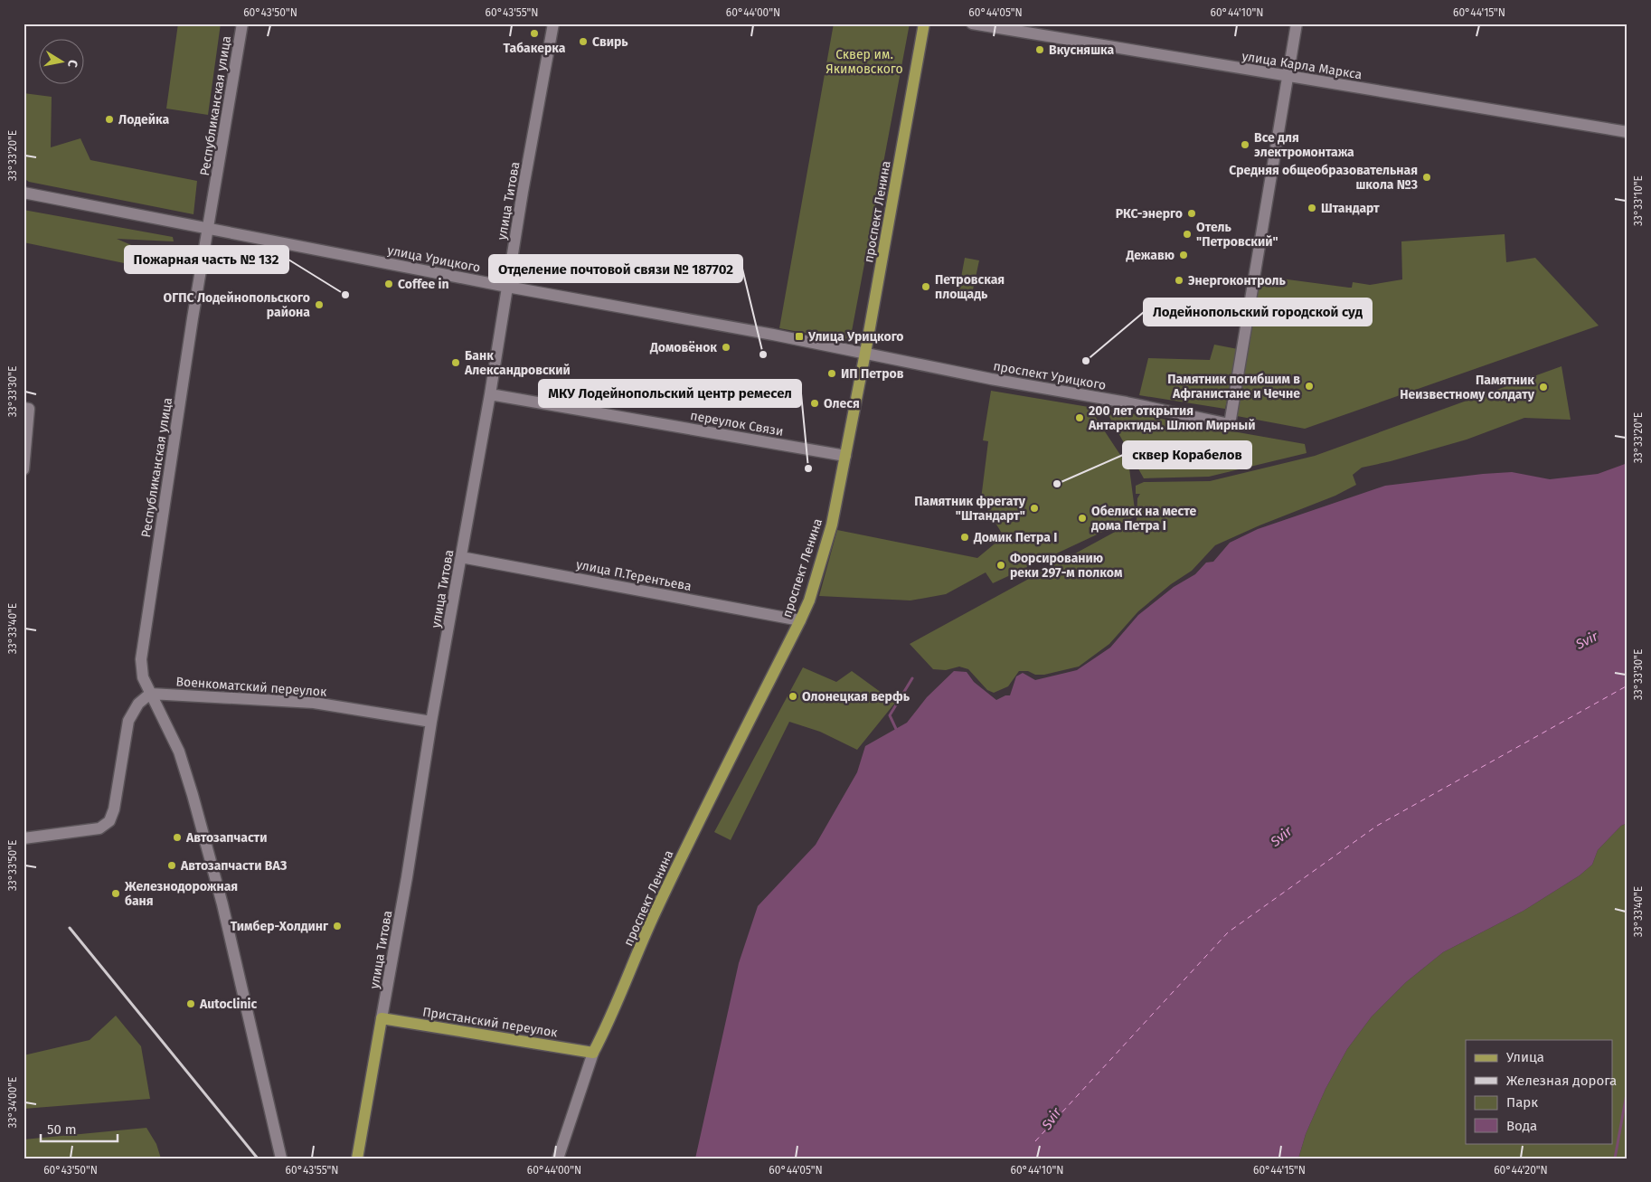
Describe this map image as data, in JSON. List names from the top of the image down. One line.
{"streets":{"main road":["улица Титова","проспект Ленина","Пристанский переулок"],"street":["улица Карла Маркса","Республиканская улица","улица Урицкого","проспект Урицкого","переулок Связи","улица П.Терентьева","Военкоматский переулок"]},"crossings":[["улица Карла Маркса","проспект Урицкого"],["Республиканская улица","улица Урицкого"],["Республиканская улица","Военкоматский переулок"],["улица Титова","улица Урицкого"],["улица Титова","переулок Связи"],["улица Титова","улица П.Терентьева"],["улица Титова","Военкоматский переулок"],["улица Титова","Пристанский переулок"],["проспект Ленина","улица Урицкого"],["проспект Ленина","проспект Урицкого"],["проспект Ленина","переулок Связи"],["проспект Ленина","улица П.Терентьева"],["проспект Ленина","Пристанский переулок"],["улица Урицкого","проспект Урицкого"]],"water":["Svir"],"parks":["Сквер им. Якимовского"],"places":{"other":["Табакерка","Свирь","Вкусняшка","Лодейка","Все для электромонтажа","Средняя общеобразовательная школа №3","Штандарт","РКС-энерго","Отель \"Петровский\"","Дежавю","Энергоконтроль","Coffee in","Петровская площадь","Пожарная часть № 132","ОГПС Лодейнопольского района","Домовёнок","Отделение почтовой связи № 187702","Лодейнопольский городской суд","Банк Александровский","ИП Петров","Памятник погибшим в Афганистане и Чечне","Памятник Неизвестному солдату","Олеся","200 лет открытия Антарктиды. Шлюп Мирный","МКУ Лодейнопольский центр ремесел","сквер Корабелов","Памятник фрегату \"Штандарт\"","Обелиск на месте дома Петра I","Домик Петра I","Форсированию реки 297-м полком","Олонецкая верфь","Автозапчасти","Автозапчасти ВАЗ","Железнодорожная баня","Тимбер-Холдинг","Autoclinic"],"transit":["Улица Урицкого"]},"legend":["Улица","Железная дорога","Парк","Вода"],"scale_bar":"50 m","north":"right","coordinates":["60°43'50\"N","60°43'55\"N","60°44'00\"N","60°44'05\"N","60°44'10\"N","60°44'15\"N","33°33'20\"E","33°33'10\"E","33°33'30\"E","33°33'40\"E","33°33'50\"E","33°34'00\"E","60°44'20\"N"]}
